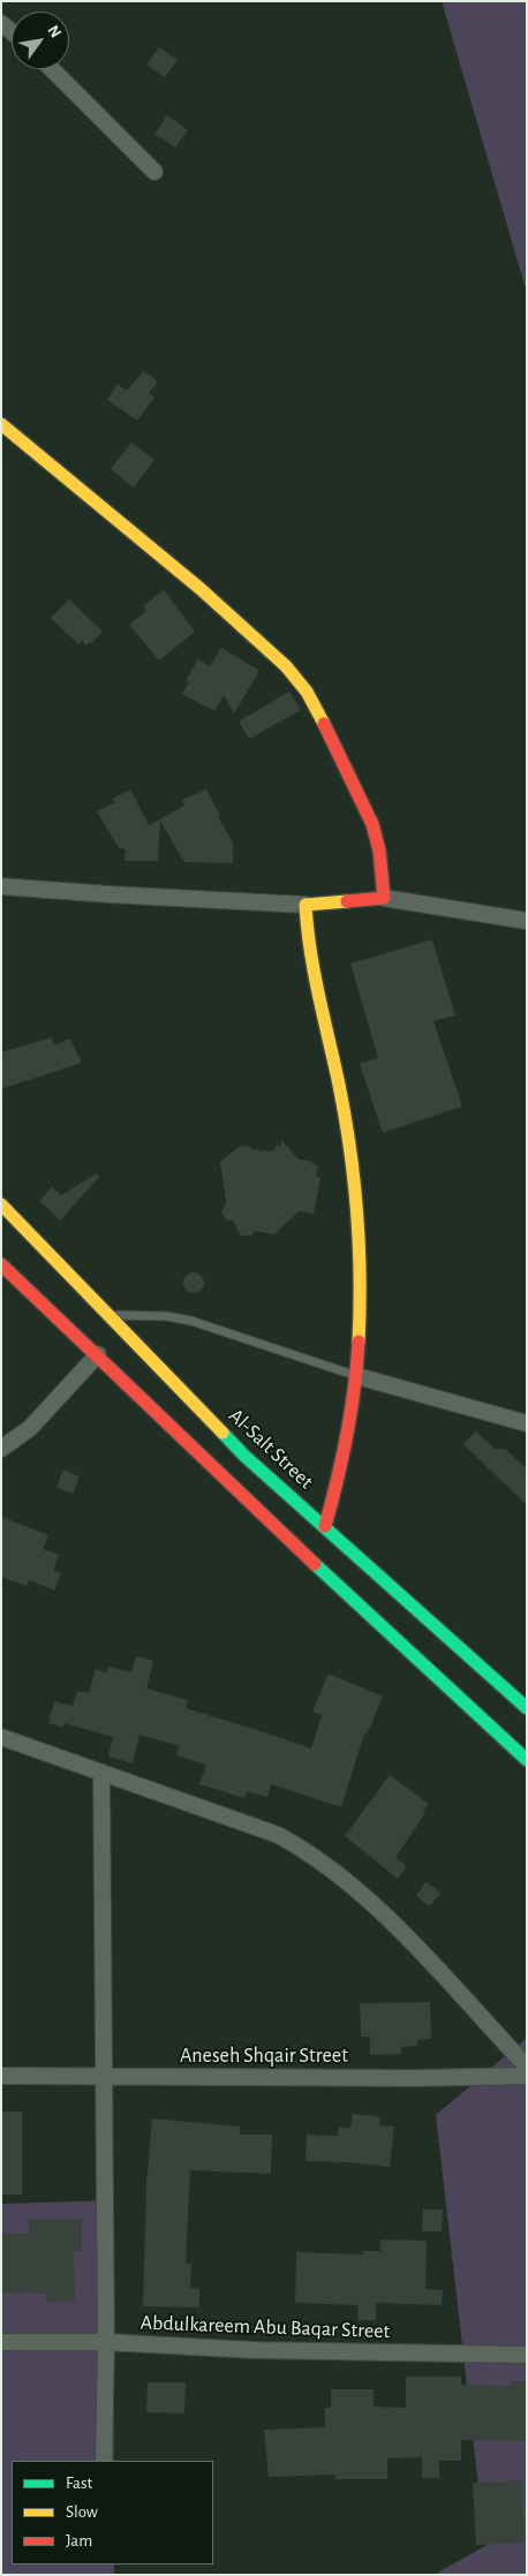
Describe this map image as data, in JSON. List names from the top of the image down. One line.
{"streets":{"main road":["Al-Salt Street"],"street":["Aneseh Shqair Street","Abdulkareem Abu Baqar Street"]},"legend":["Fast","Slow","Jam"],"north":"top right"}
